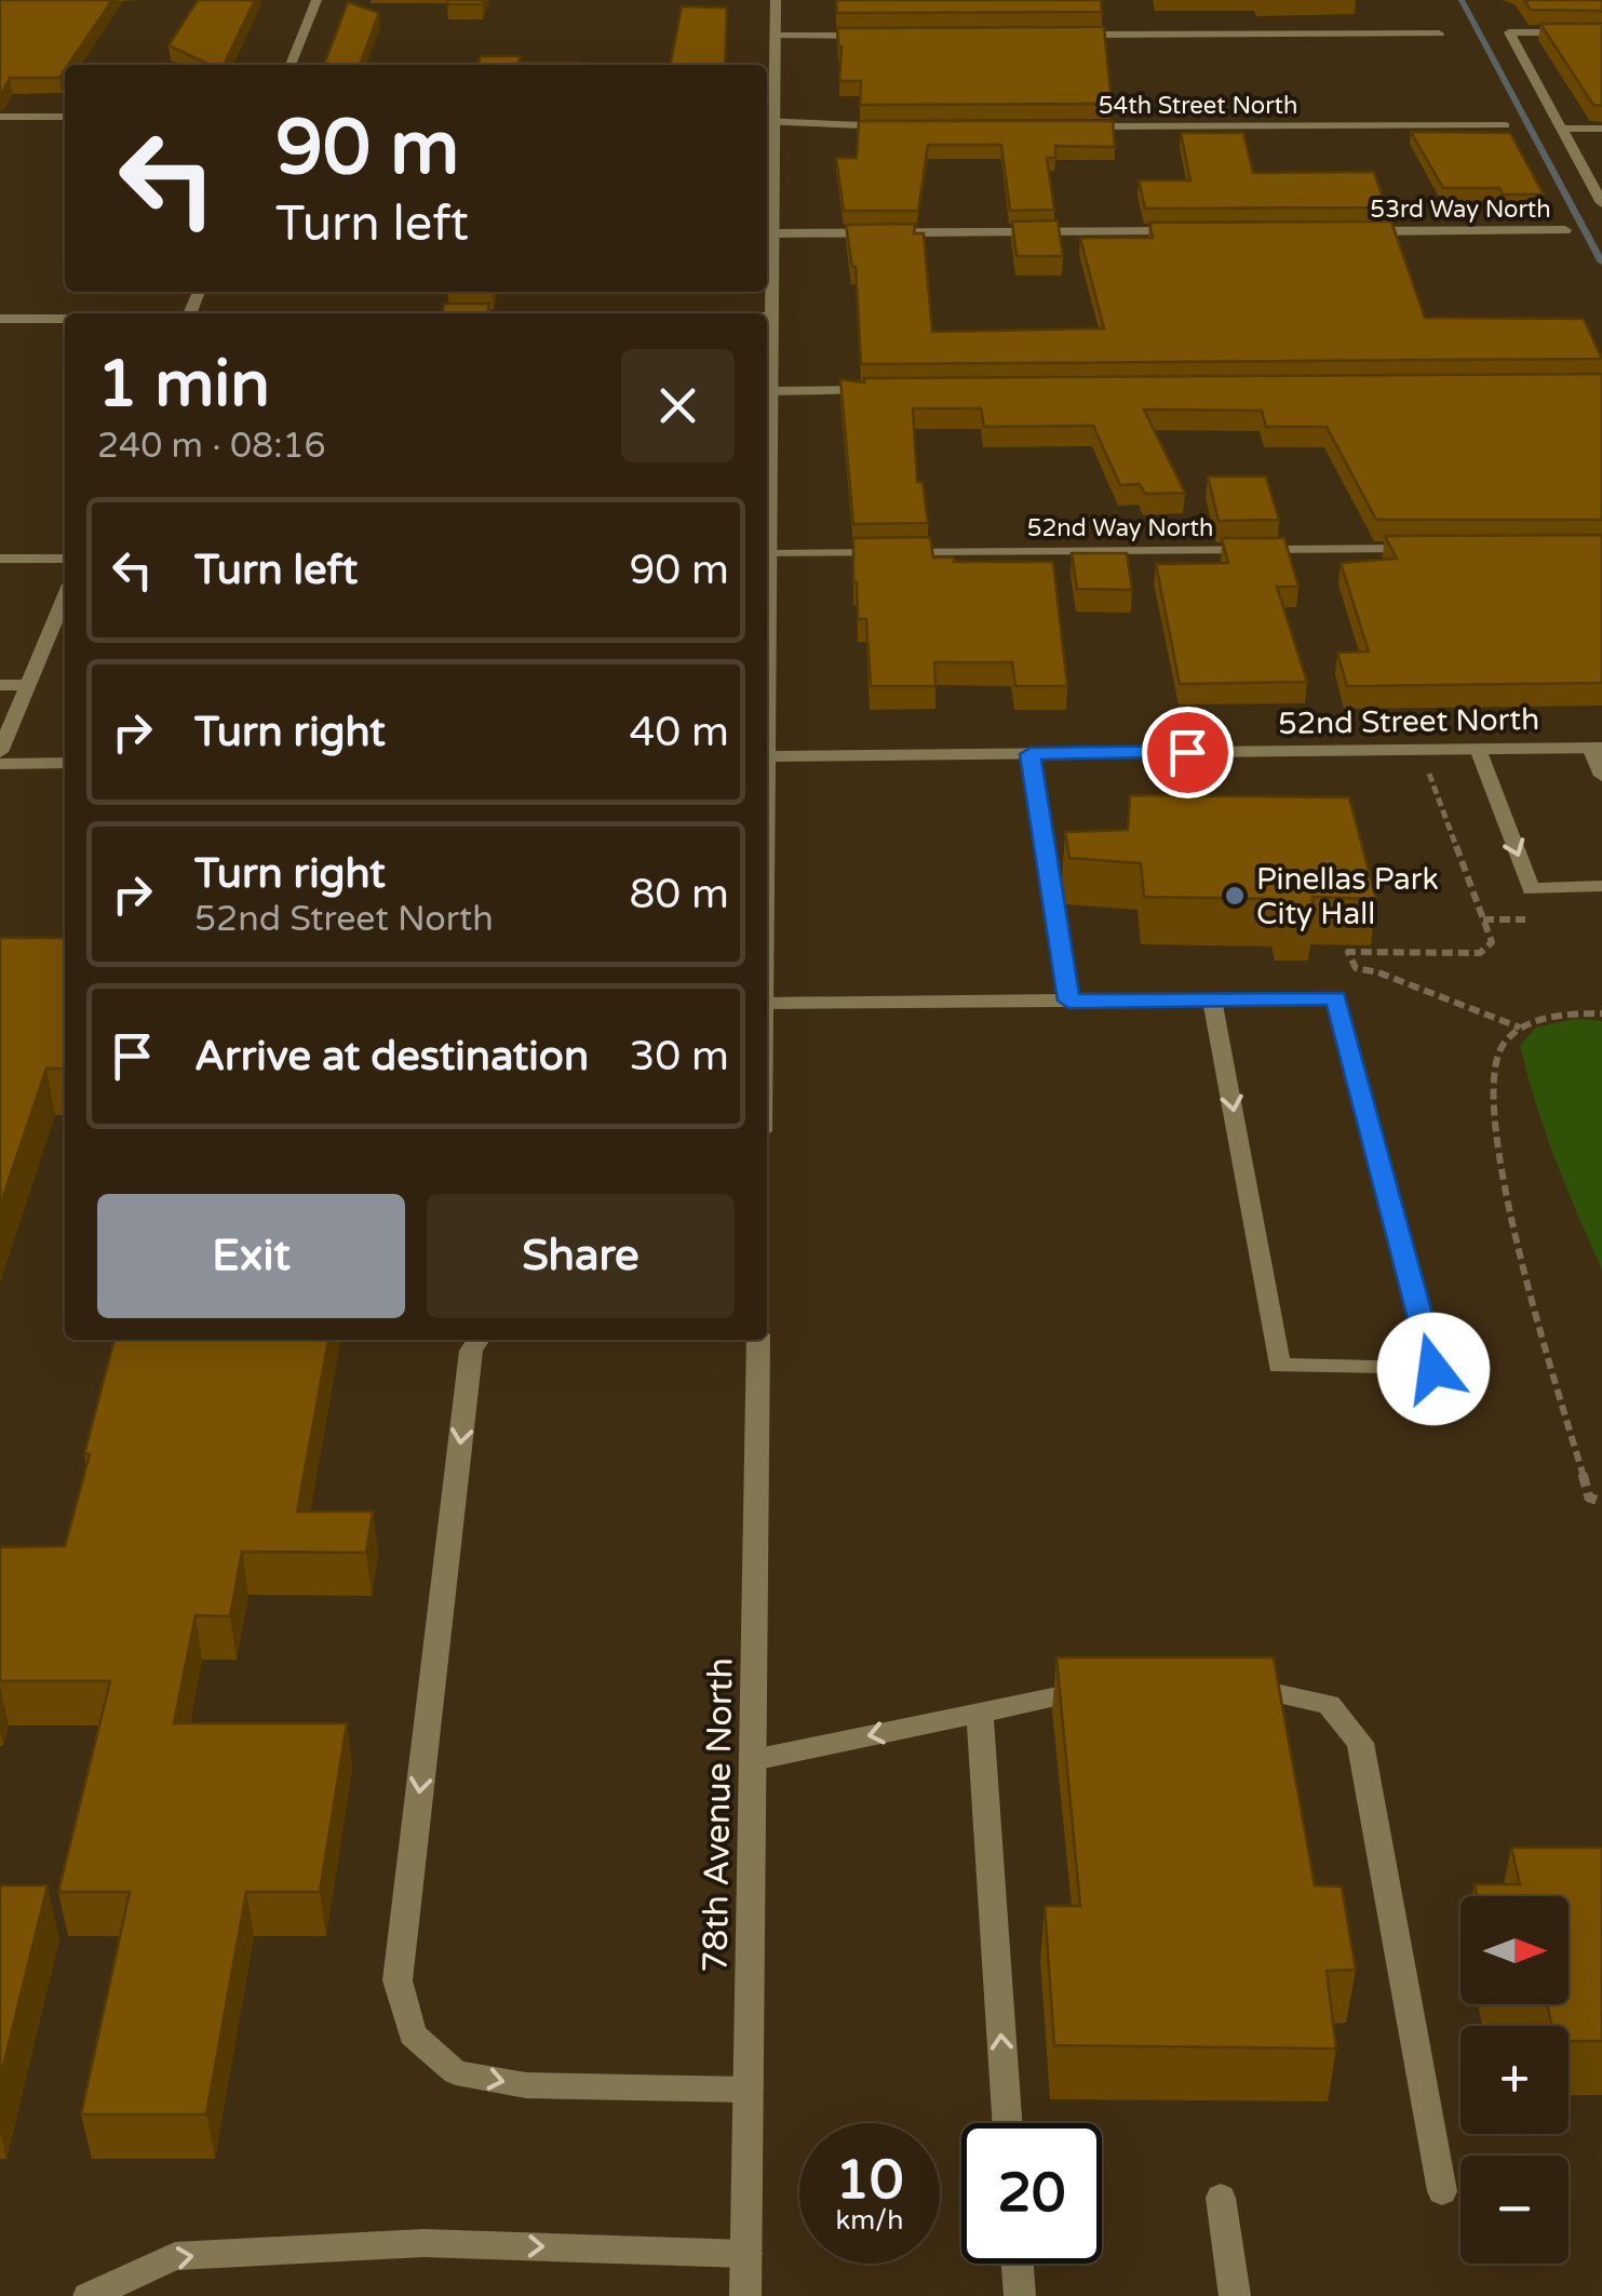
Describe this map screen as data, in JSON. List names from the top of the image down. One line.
{"streets":{"street":["54th Street North","53rd Way North","52nd Way North","52nd Street North","78th Avenue North"]},"places":["Pinellas Park City Hall"],"north":"right","page":{"turn":["90 m","Turn left"],"heading":["1 min","240 m · 08:16"],"list":[{"name":"Turn left","value":"90 m"},{"name":"Turn right","value":"40 m"},{"name":"Turn right","note":"52nd Street North","value":"80 m"},{"name":"Arrive at destination","value":"30 m"}],"buttons":["Exit","Share"],"map_buttons":["+","−"],"speed":"10 km/h","limit":"20"}}
